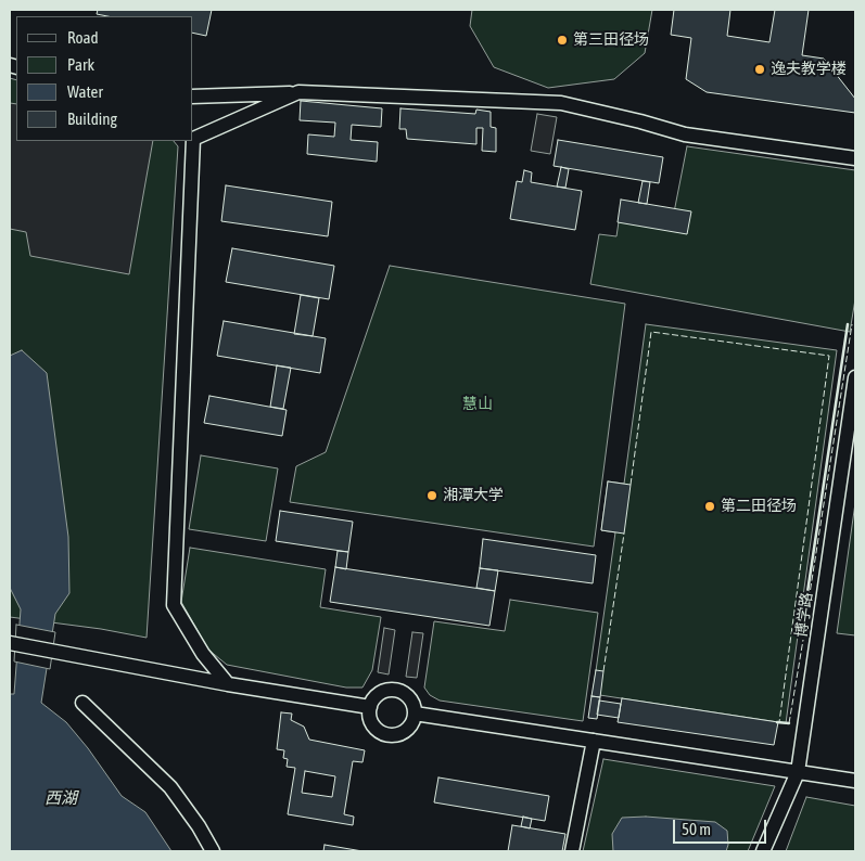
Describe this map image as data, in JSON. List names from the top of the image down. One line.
{"streets":{"street":["博学路"]},"water":["西湖"],"parks":["慧山"],"places":["第三田径场","逸夫教学楼","湘潭大学","第二田径场"],"legend":["Road","Park","Water","Building"],"scale_bar":"50 m"}
